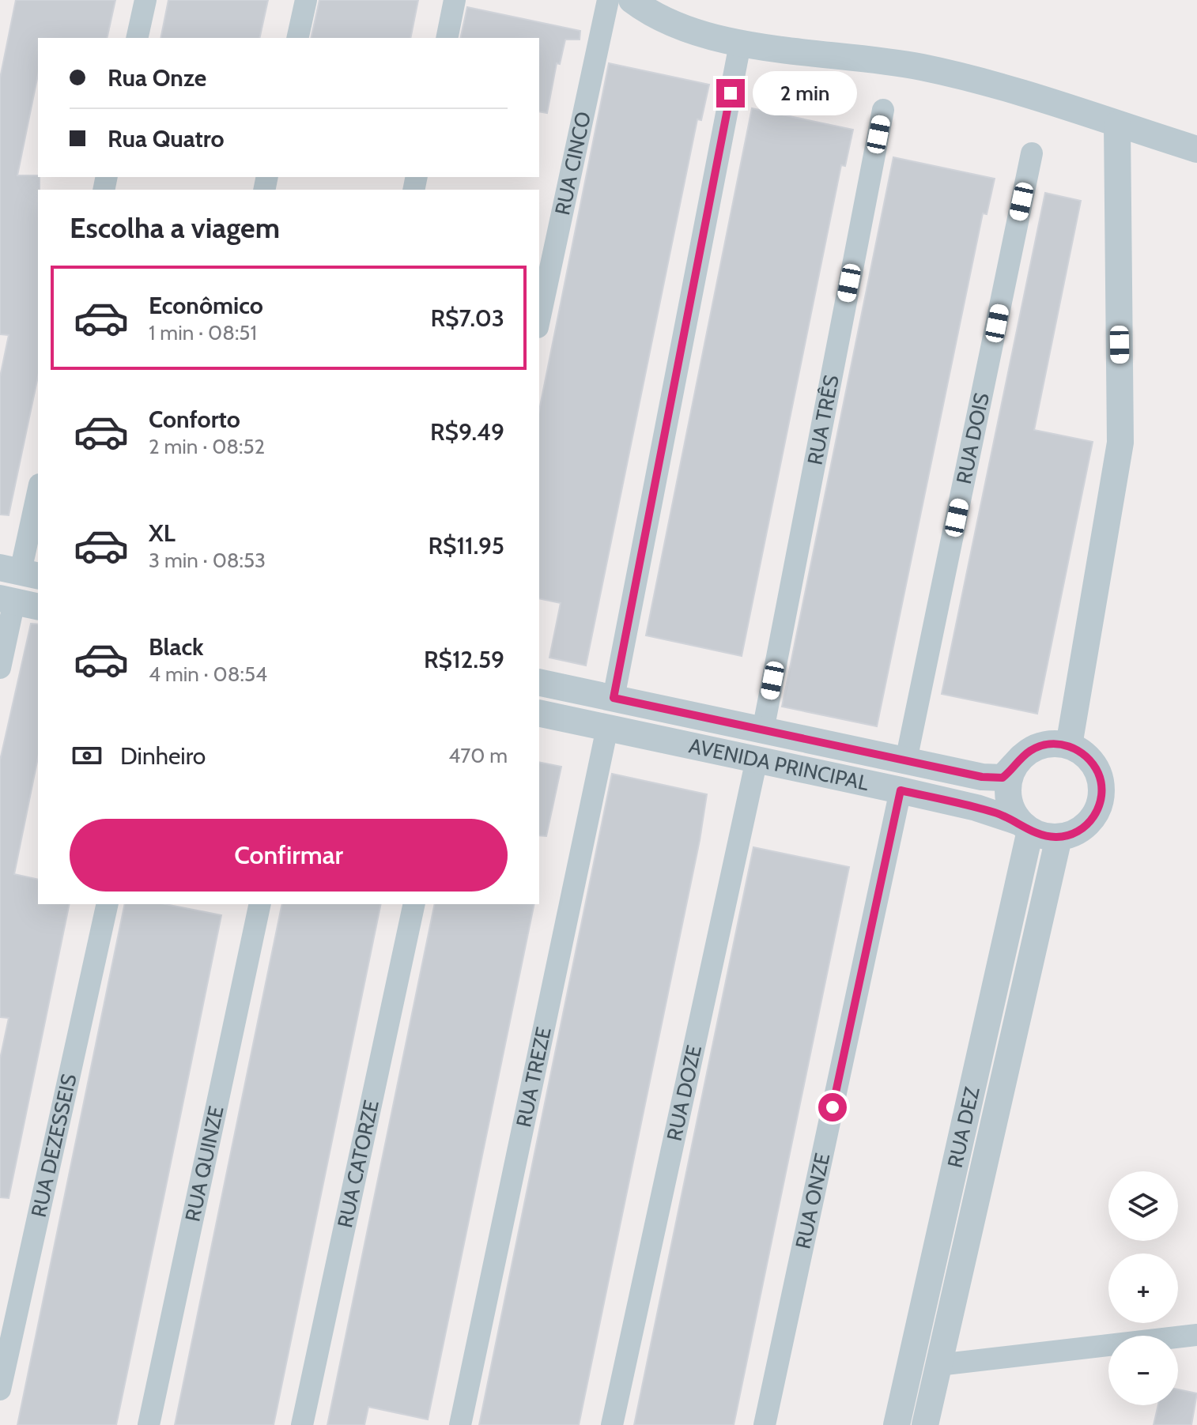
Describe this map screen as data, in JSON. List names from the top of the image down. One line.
{"streets":{"street":["RUA CINCO","RUA TRÊS","RUA DOIS","AVENIDA PRINCIPAL","RUA TREZE","RUA DOZE","RUA DEZ","RUA DEZESSEIS","RUA QUINZE","RUA CATORZE","RUA ONZE"]},"crossings":[["RUA TRÊS","AVENIDA PRINCIPAL"],["RUA DOIS","AVENIDA PRINCIPAL"],["AVENIDA PRINCIPAL","RUA TREZE"],["AVENIDA PRINCIPAL","RUA DOZE"],["AVENIDA PRINCIPAL","RUA DEZ"],["AVENIDA PRINCIPAL","RUA ONZE"]],"page":{"banner":["Rua Onze","Rua Quatro"],"bubble":"2 min","heading":"Escolha a viagem","list":[{"name":"Econômico","note":"1 min · 08:51","value":"R$7.03"},{"name":"Conforto","note":"2 min · 08:52","value":"R$9.49"},{"name":"XL","note":"3 min · 08:53","value":"R$11.95"},{"name":"Black","note":"4 min · 08:54","value":"R$12.59"}],"pay":["Dinheiro","470 m"],"buttons":"Confirmar","map_buttons":["+","−"]}}
